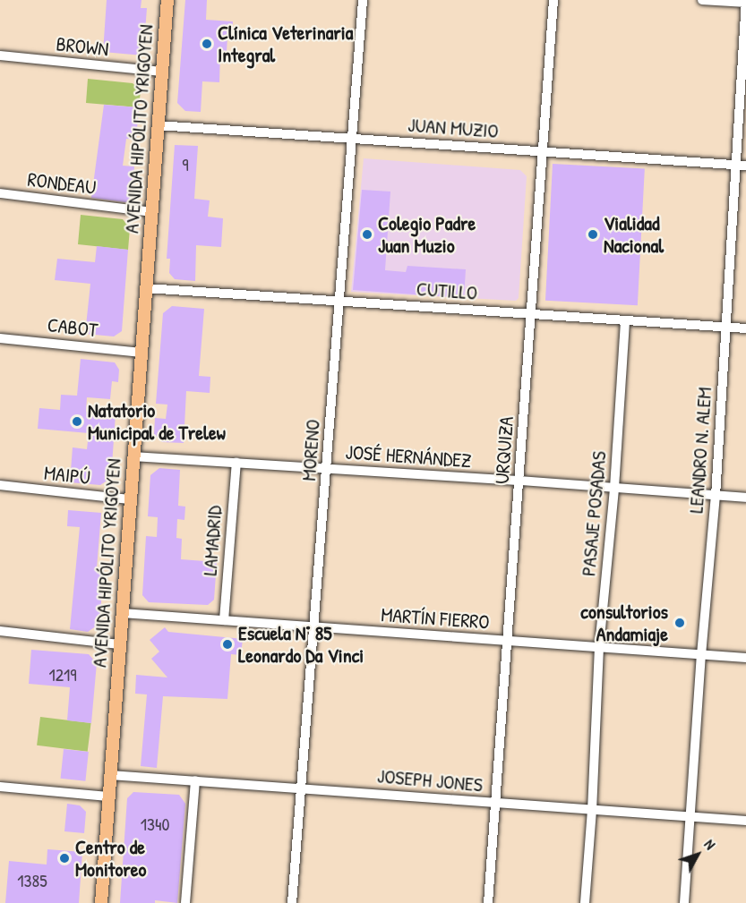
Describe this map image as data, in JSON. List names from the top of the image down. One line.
{"streets":{"main road":["AVENIDA HIPÓLITO YRIGOYEN"],"street":["BROWN","JUAN MUZIO","RONDEAU","CUTILLO","CABOT","MORENO","URQUIZA","LEANDRO N. ALEM","JOSÉ HERNÁNDEZ","MAIPÚ","PASAJE POSADAS","LAMADRID","MARTÍN FIERRO","JOSEPH JONES"]},"crossings":[["BROWN","AVENIDA HIPÓLITO YRIGOYEN"],["JUAN MUZIO","AVENIDA HIPÓLITO YRIGOYEN"],["JUAN MUZIO","MORENO"],["JUAN MUZIO","URQUIZA"],["JUAN MUZIO","LEANDRO N. ALEM"],["AVENIDA HIPÓLITO YRIGOYEN","RONDEAU"],["AVENIDA HIPÓLITO YRIGOYEN","CUTILLO"],["AVENIDA HIPÓLITO YRIGOYEN","CABOT"],["AVENIDA HIPÓLITO YRIGOYEN","JOSÉ HERNÁNDEZ"],["AVENIDA HIPÓLITO YRIGOYEN","MAIPÚ"],["AVENIDA HIPÓLITO YRIGOYEN","MARTÍN FIERRO"],["AVENIDA HIPÓLITO YRIGOYEN","JOSEPH JONES"],["CUTILLO","MORENO"],["CUTILLO","URQUIZA"],["CUTILLO","LEANDRO N. ALEM"],["CUTILLO","PASAJE POSADAS"],["MORENO","JOSÉ HERNÁNDEZ"],["MORENO","MARTÍN FIERRO"],["MORENO","JOSEPH JONES"],["URQUIZA","JOSÉ HERNÁNDEZ"],["URQUIZA","MARTÍN FIERRO"],["URQUIZA","JOSEPH JONES"],["LEANDRO N. ALEM","JOSÉ HERNÁNDEZ"],["LEANDRO N. ALEM","MARTÍN FIERRO"],["LEANDRO N. ALEM","JOSEPH JONES"],["JOSÉ HERNÁNDEZ","PASAJE POSADAS"],["JOSÉ HERNÁNDEZ","LAMADRID"],["PASAJE POSADAS","MARTÍN FIERRO"],["PASAJE POSADAS","JOSEPH JONES"],["LAMADRID","MARTÍN FIERRO"]],"places":["Clínica Veterinaria Integral","Colegio Padre Juan Muzio","Vialidad Nacional","Natatorio Municipal de Trelew","consultorios Andamiaje","Escuela N° 85 Leonardo Da Vinci","Centro de Monitoreo"],"house_numbers":["9","1219","1340","1385"],"north":"top right"}
